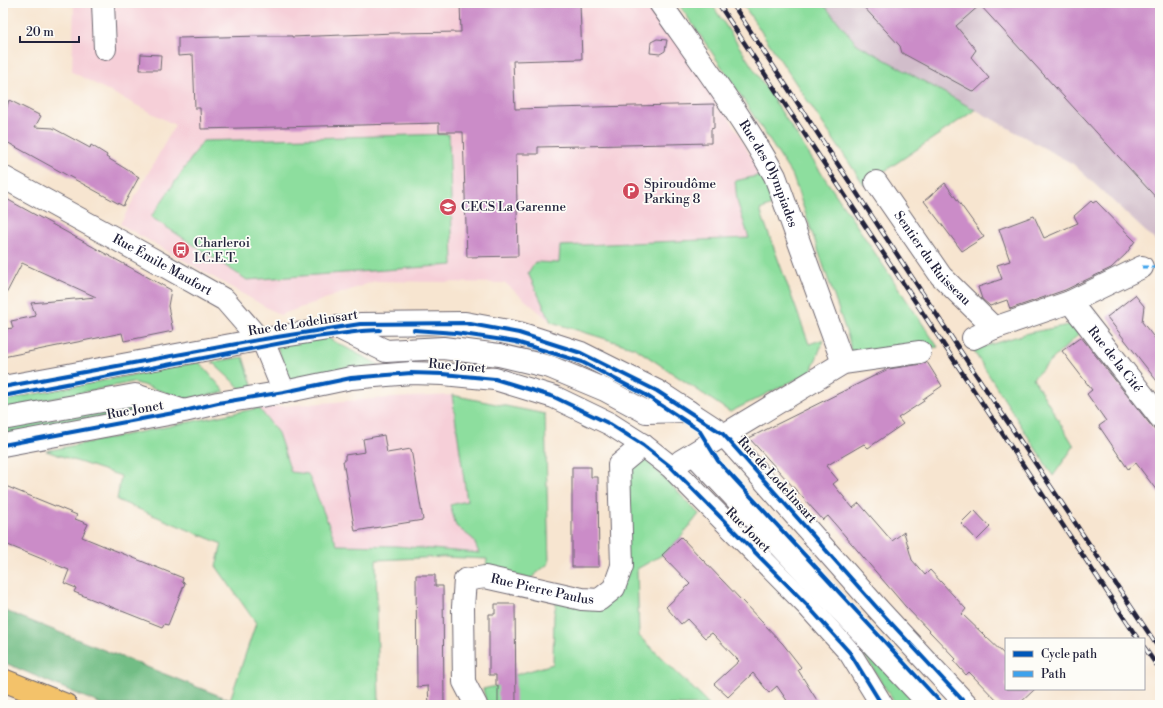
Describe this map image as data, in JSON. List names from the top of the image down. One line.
{"streets":{"street":["Rue des Olympiades","Sentier du Ruisseau","Rue Émile Maufort","Rue de Lodelinsart","Rue de la Cité","Rue Jonet","Rue Pierre Paulus"]},"crossings":[["Rue Émile Maufort","Rue de Lodelinsart"],["Rue Émile Maufort","Rue Jonet"],["Rue Jonet","Rue Pierre Paulus"]],"places":{"parking":["Spiroudôme Parking 8"],"school or university":["CECS La Garenne"],"bus stop":["Charleroi I.C.E.T."]},"legend":["Cycle path","Path"],"scale_bar":"20 m"}
